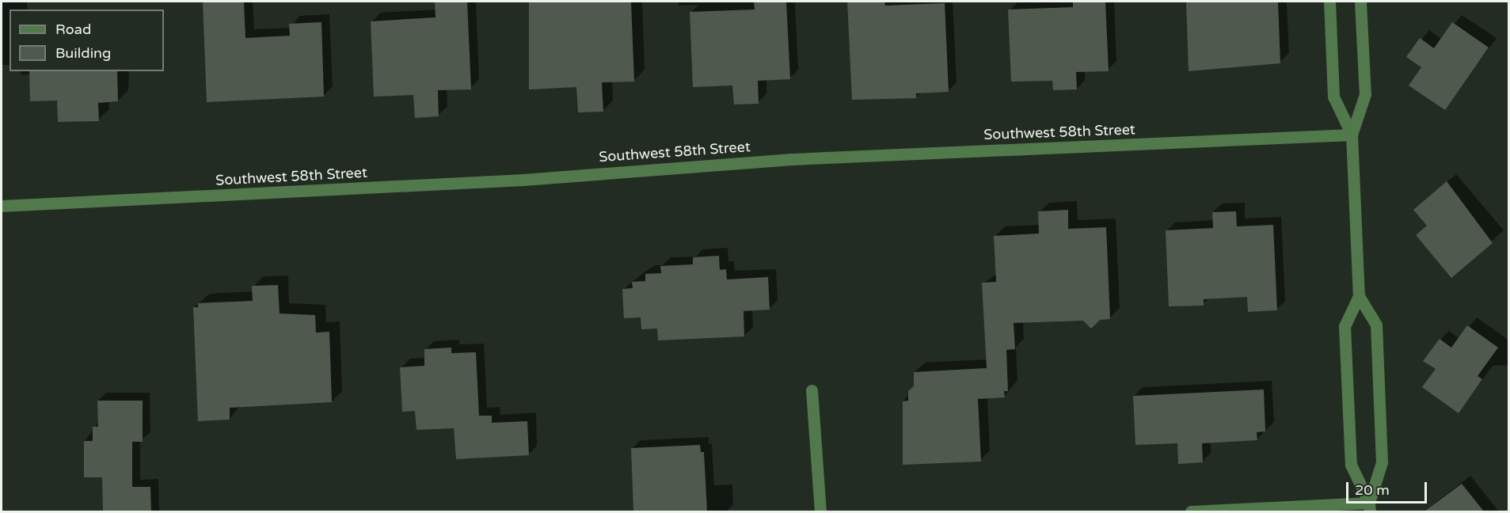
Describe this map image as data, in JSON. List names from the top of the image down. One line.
{"streets":{"street":["Southwest 58th Street"]},"legend":["Road","Building"],"scale_bar":"20 m"}
